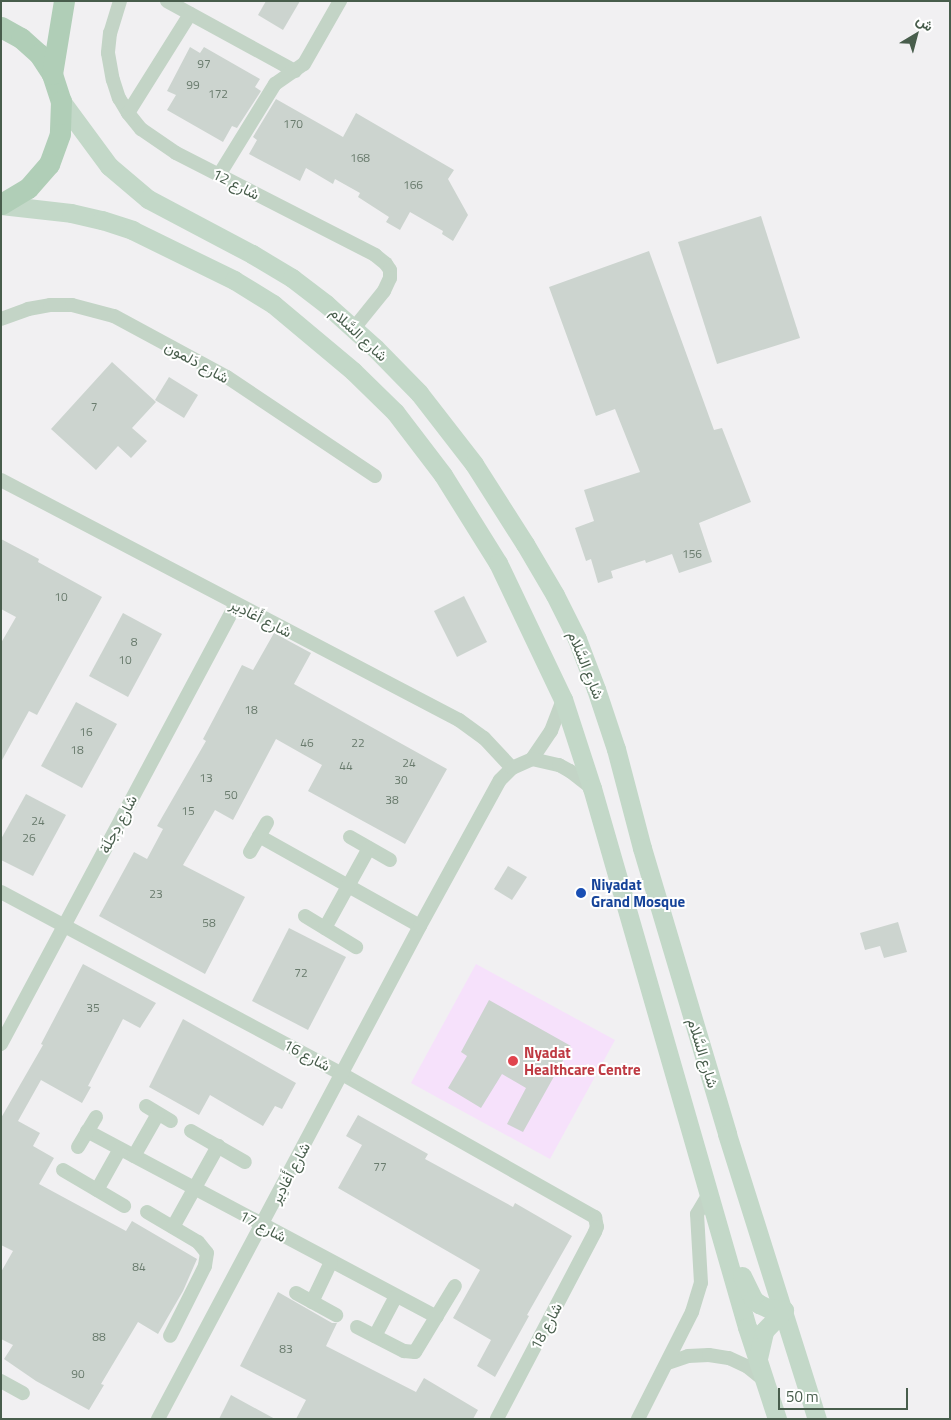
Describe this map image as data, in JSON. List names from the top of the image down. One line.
{"streets":{"street":["شارع 12","شارع السَّلام","شارع دَلمون","شارع أَغادِير","شارع دِجلَة","شارع 16","شارع 17","شارع 18"]},"crossings":[["شارع 12","شارع السَّلام"],["شارع السَّلام","شارع أَغادِير"],["شارع أَغادِير","شارع دِجلَة"],["شارع أَغادِير","شارع 16"],["شارع أَغادِير","شارع 17"],["شارع دِجلَة","شارع 16"],["شارع 16","شارع 18"]],"places":["Niyadat Grand Mosque","Nyadat Healthcare Centre"],"house_numbers":["97","99","172","170","168","166","7","156","10","8","10","18","16","46","22","18","24","44","13","30","50","38","15","24","26","23","58","72","35","77","84","88","83","90"],"scale_bar":"50 m","north":"top right"}
